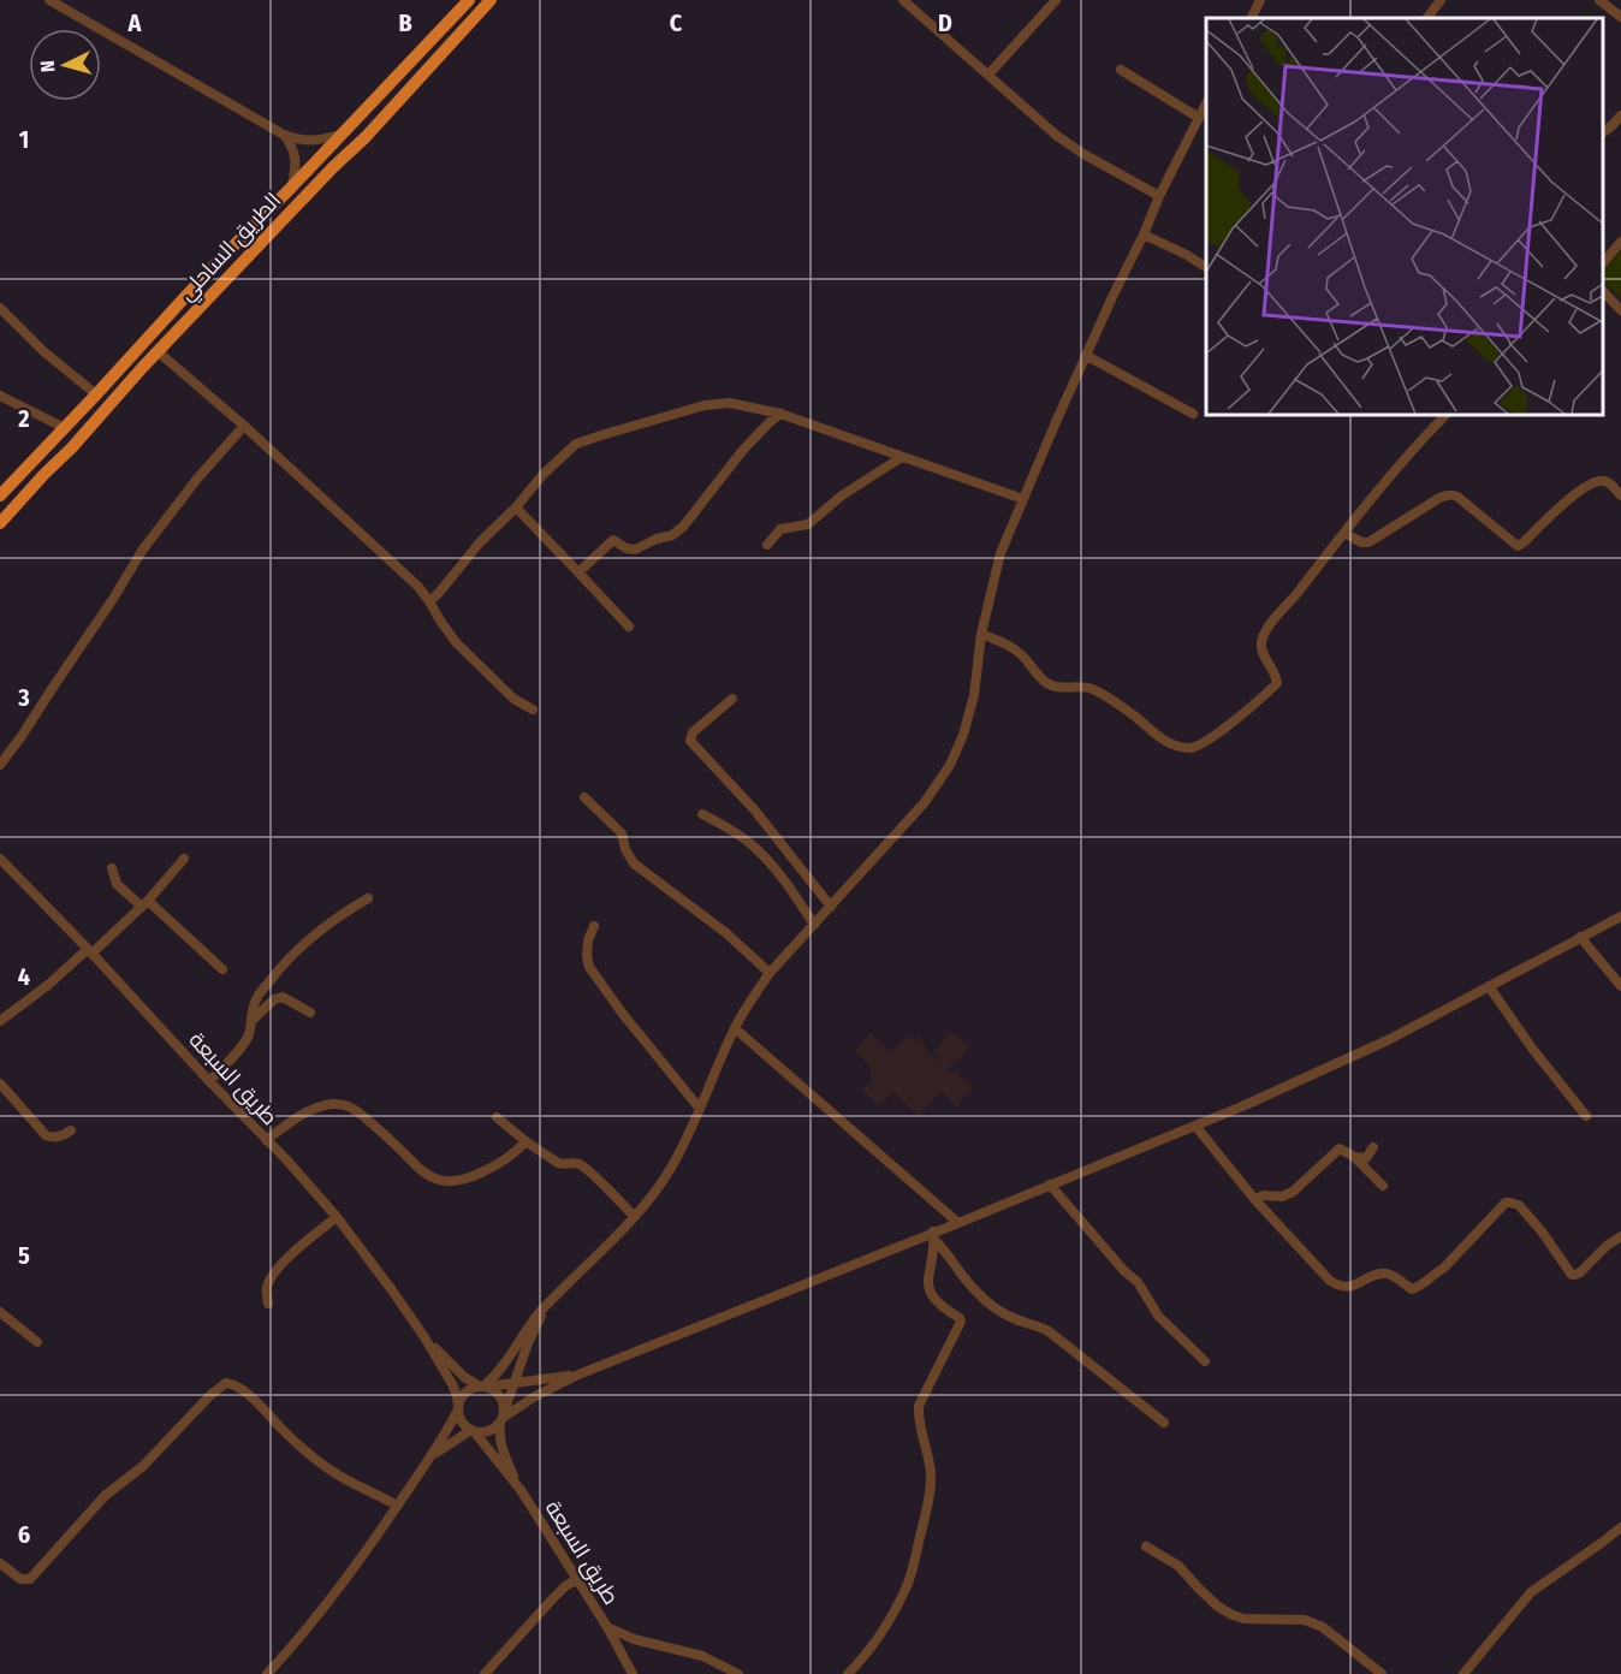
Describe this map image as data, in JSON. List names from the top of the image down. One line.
{"streets":{"highway":["الطريق الساحلي"],"street":["طريق السبعة"]},"north":"left","grid":{"columns":["A","B","C","D"],"rows":["1","2","3","4","5","6"]}}
